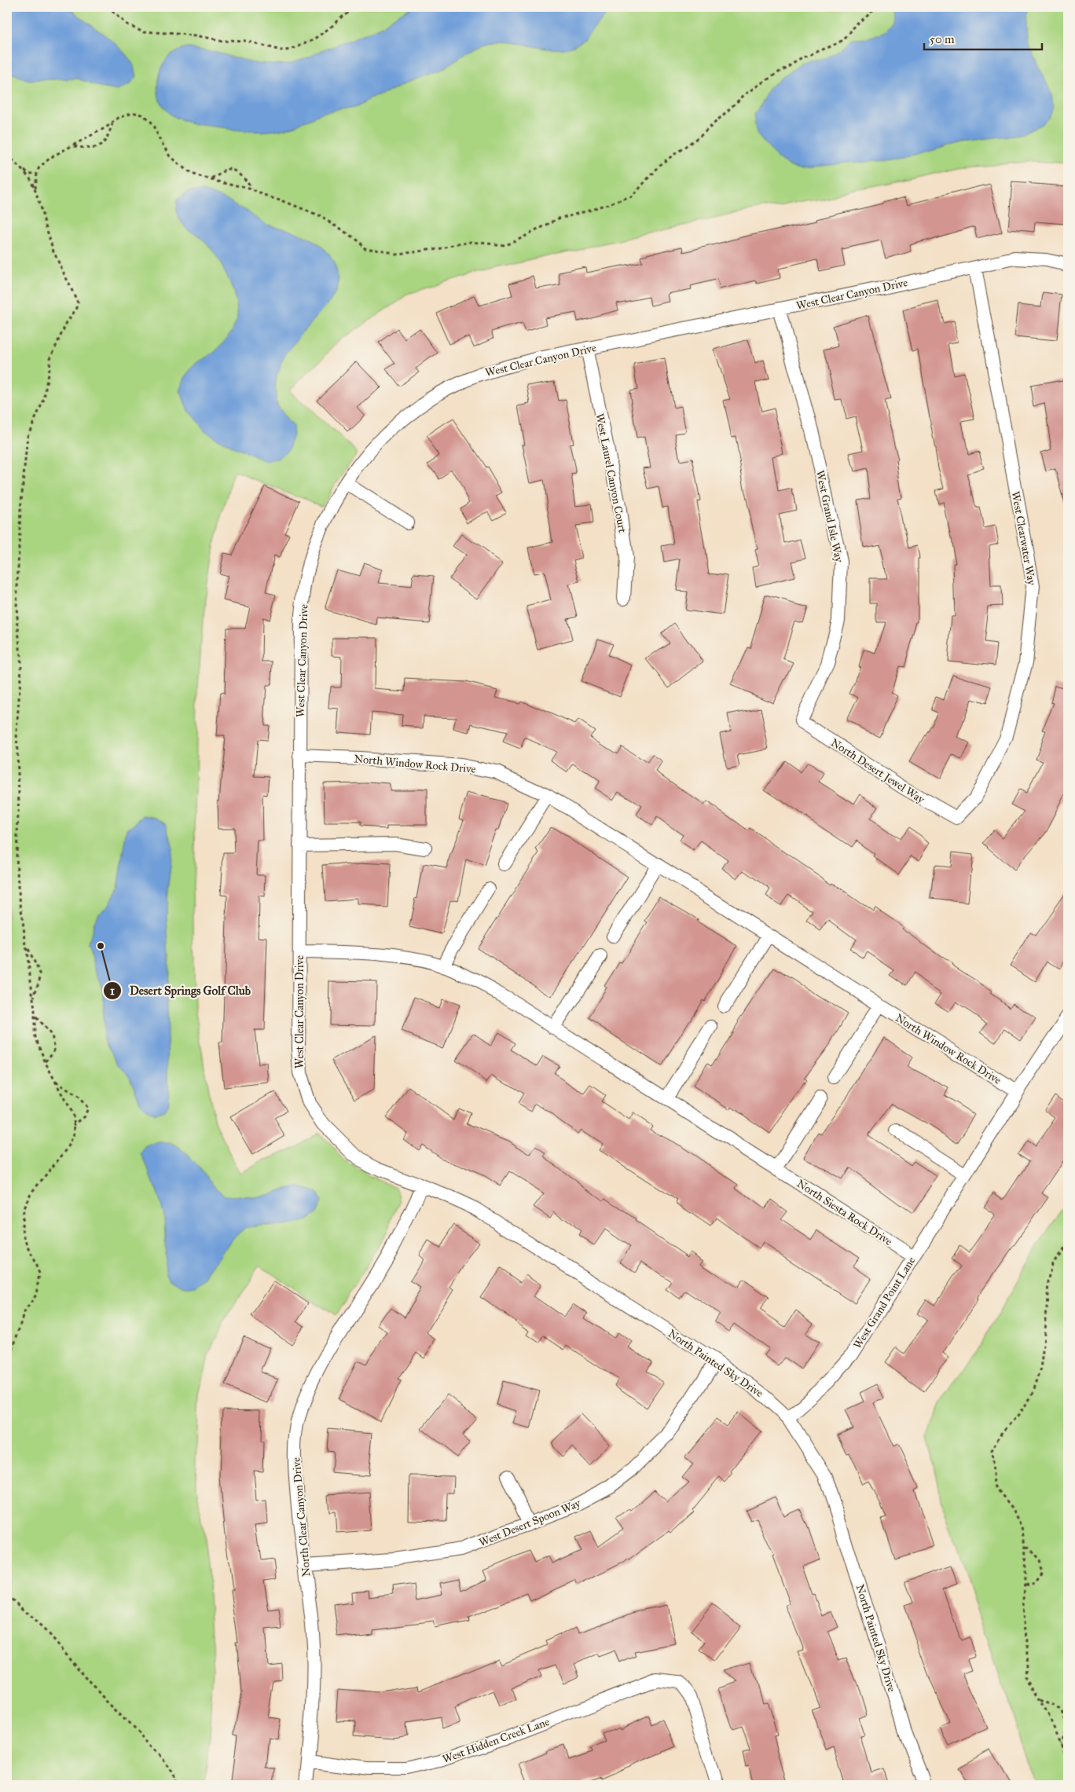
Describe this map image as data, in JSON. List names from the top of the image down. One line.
{"streets":{"street":["West Clear Canyon Drive","West Laurel Canyon Court","West Grand Isle Way","West Clearwater Way","North Window Rock Drive","North Desert Jewel Way","North Siesta Rock Drive","West Grand Point Lane","North Painted Sky Drive","North Clear Canyon Drive","West Desert Spoon Way","West Hidden Creek Lane"]},"crossings":[["West Clear Canyon Drive","West Laurel Canyon Court"],["West Clear Canyon Drive","West Grand Isle Way"],["West Clear Canyon Drive","West Clearwater Way"],["West Clear Canyon Drive","North Window Rock Drive"],["West Clear Canyon Drive","North Siesta Rock Drive"],["West Clear Canyon Drive","North Painted Sky Drive"],["West Clear Canyon Drive","North Clear Canyon Drive"],["West Grand Isle Way","North Desert Jewel Way"],["West Clearwater Way","North Desert Jewel Way"],["North Window Rock Drive","West Grand Point Lane"],["North Siesta Rock Drive","West Grand Point Lane"],["West Grand Point Lane","North Painted Sky Drive"],["North Painted Sky Drive","North Clear Canyon Drive"],["North Painted Sky Drive","West Desert Spoon Way"],["North Clear Canyon Drive","West Desert Spoon Way"],["North Clear Canyon Drive","West Hidden Creek Lane"]],"places":["Desert Springs Golf Club"],"scale_bar":"50 m"}
